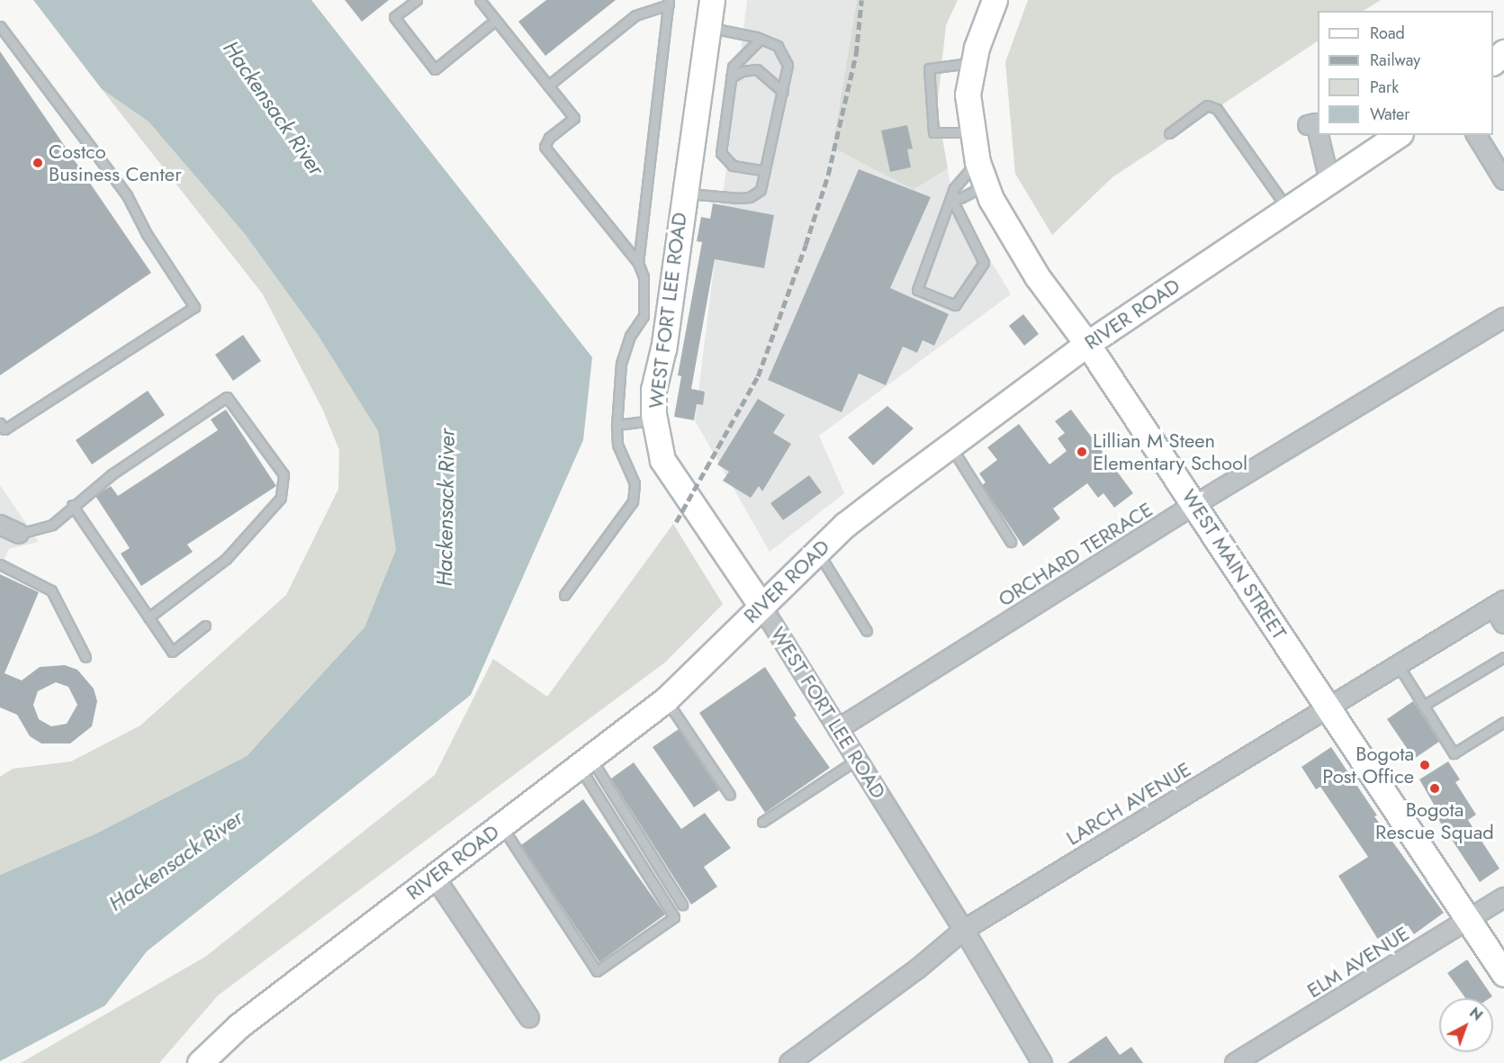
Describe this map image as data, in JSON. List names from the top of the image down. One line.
{"streets":{"main road":["WEST FORT LEE ROAD","RIVER ROAD","WEST MAIN STREET"],"street":["ORCHARD TERRACE","LARCH AVENUE","ELM AVENUE"]},"crossings":[["WEST FORT LEE ROAD","RIVER ROAD"],["WEST FORT LEE ROAD","ORCHARD TERRACE"],["WEST FORT LEE ROAD","LARCH AVENUE"],["RIVER ROAD","WEST MAIN STREET"],["ORCHARD TERRACE","WEST MAIN STREET"],["WEST MAIN STREET","LARCH AVENUE"],["WEST MAIN STREET","ELM AVENUE"]],"water":["Hackensack River"],"places":["Costco Business Center","Lillian M Steen Elementary School","Bogota Post Office","Bogota Rescue Squad"],"legend":["Road","Railway","Park","Water"],"north":"top right"}
